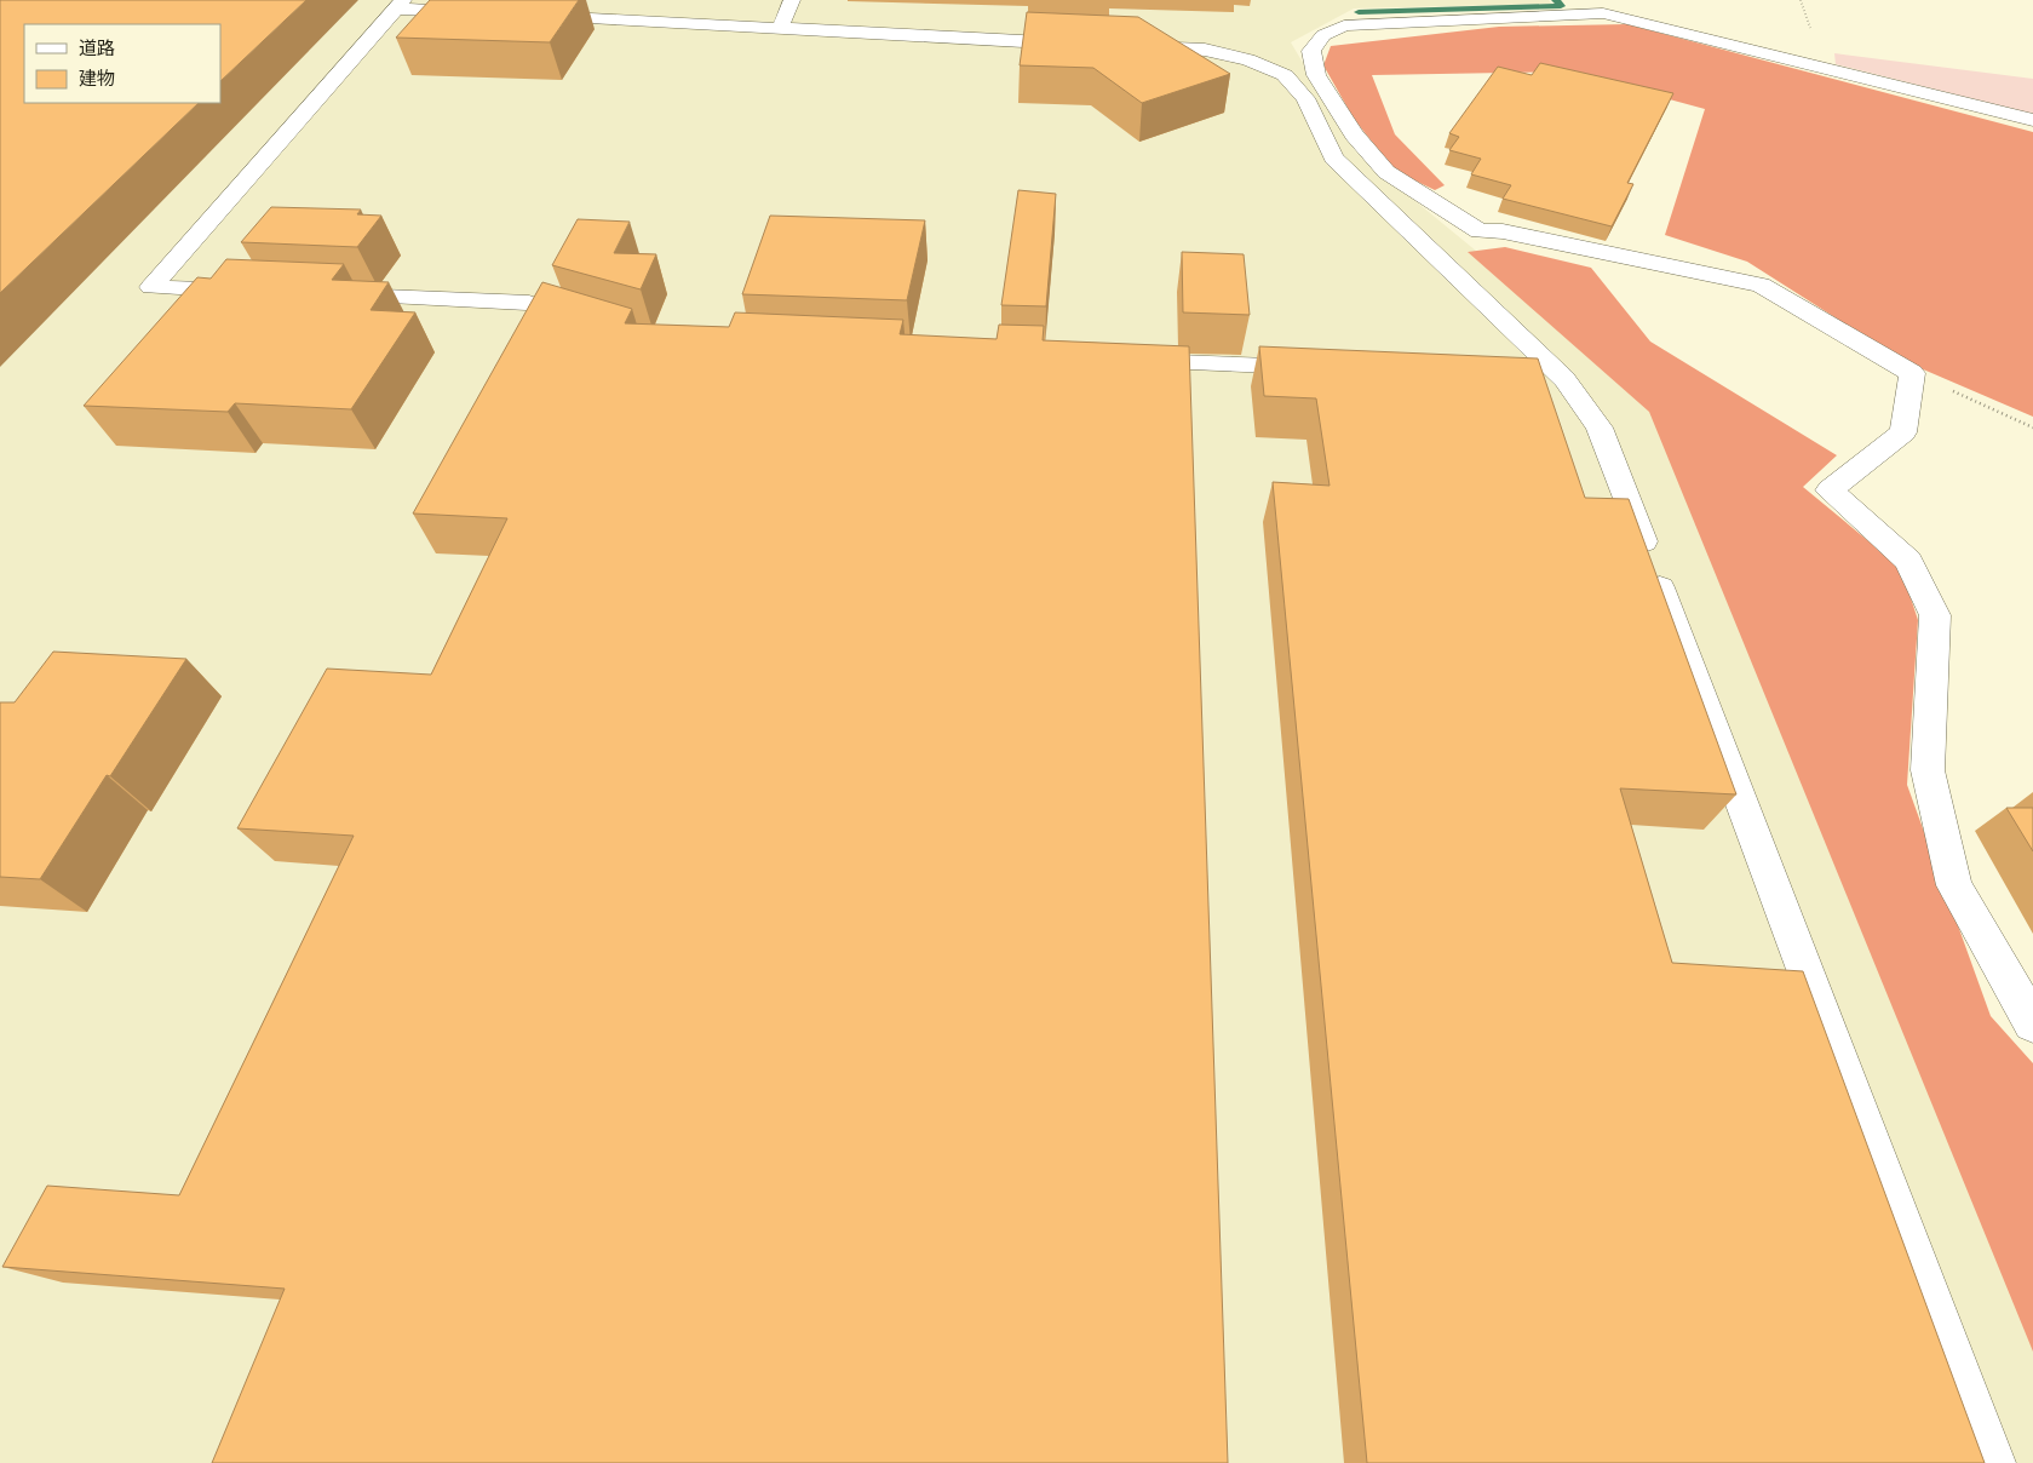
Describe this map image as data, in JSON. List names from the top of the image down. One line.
{"legend":["道路","建物"]}
